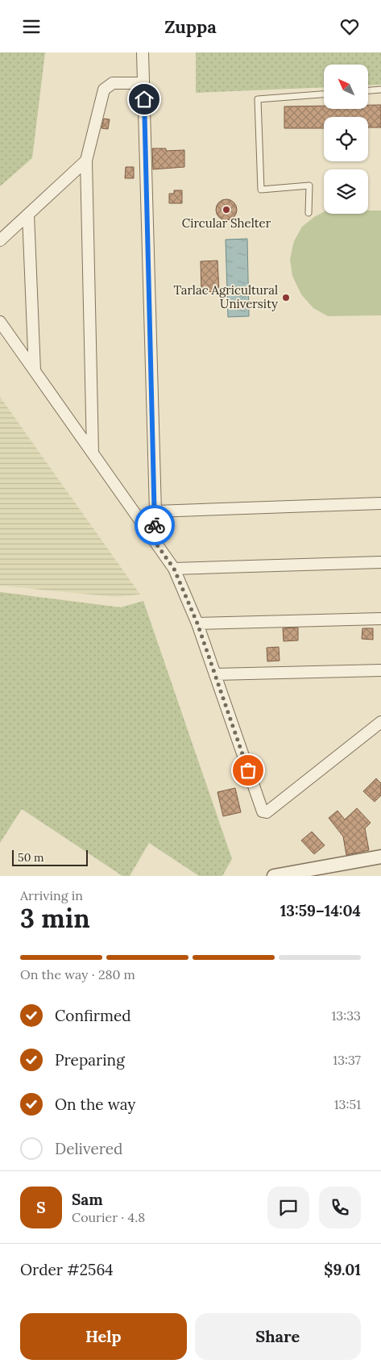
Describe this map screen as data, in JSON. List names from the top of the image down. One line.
{"places":["Circular Shelter","Tarlac Agricultural University"],"scale_bar":"50 m","north":"top left","page":{"header":"Zuppa","scale":"50 m","heading":["3 min","Arriving in","13:59–14:04"],"panel":["Sam","Courier · 4.8","Order #2564","$9.01"],"bar":"On the way · 280 m","list":[["Confirmed","13:33"],["Preparing","13:37"],["On the way","13:51"],"Delivered"],"round":"S","buttons":["Help","Share"]}}
